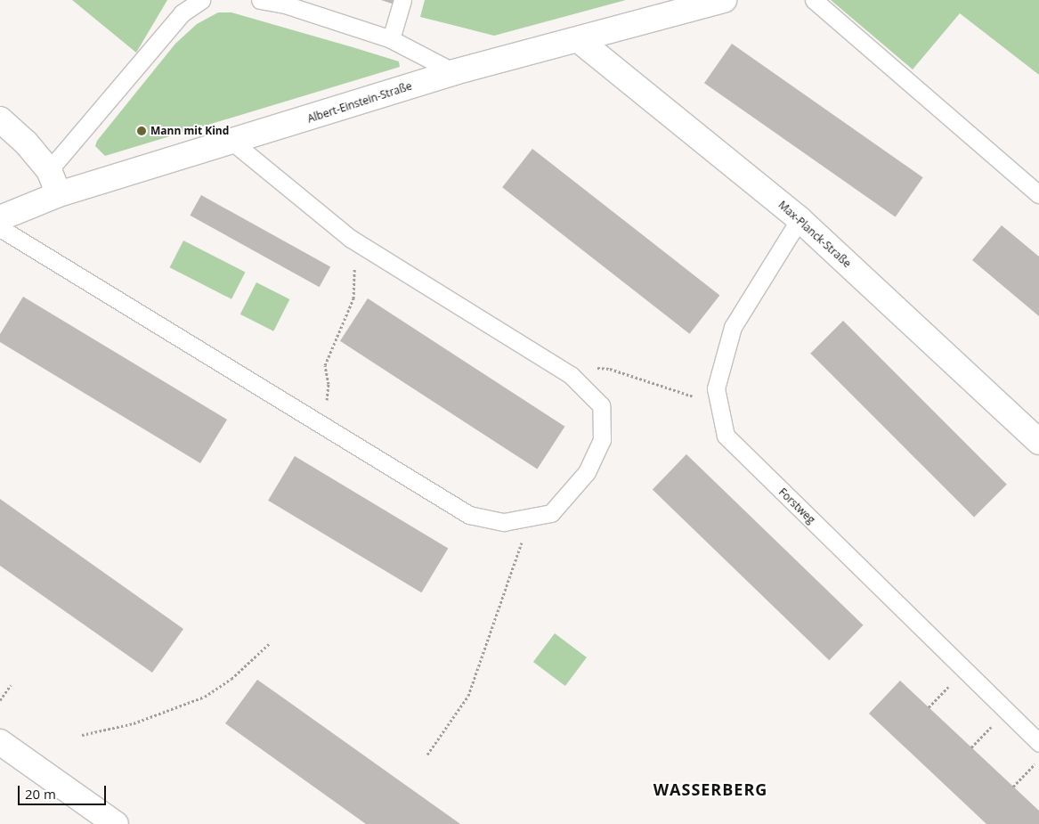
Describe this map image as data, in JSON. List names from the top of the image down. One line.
{"streets":{"street":["Albert-Einstein-Straße","Max-Planck-Straße"],"lane":["Forstweg"]},"crossings":[["Albert-Einstein-Straße","Max-Planck-Straße"],["Max-Planck-Straße","Forstweg"]],"districts":["WASSERBERG"],"places":["Mann mit Kind"],"scale_bar":"20 m"}
